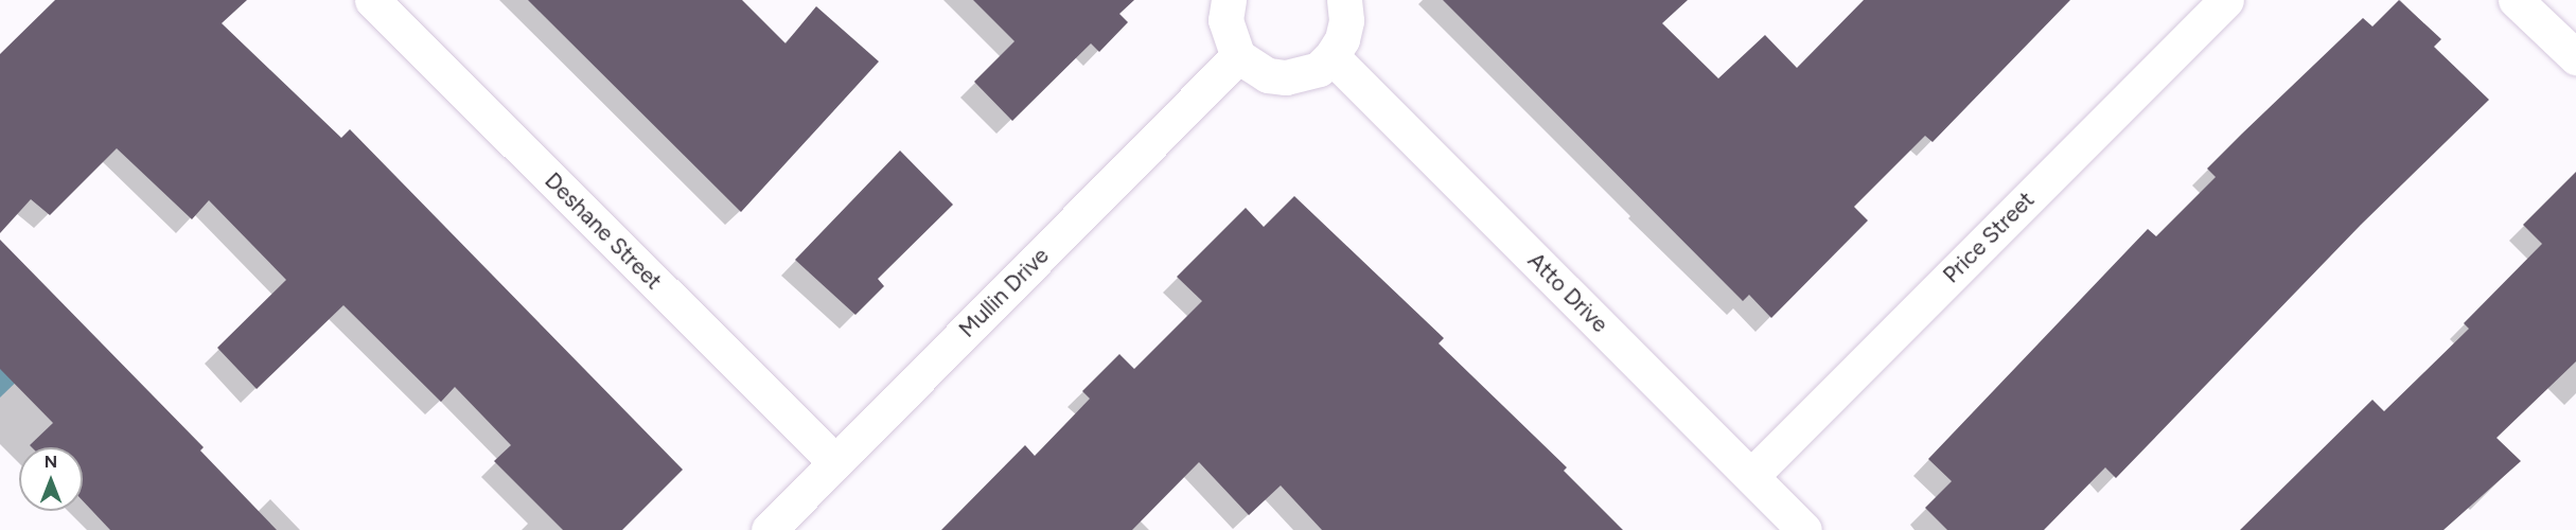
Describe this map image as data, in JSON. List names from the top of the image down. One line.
{"streets":{"street":["Deshane Street","Price Street","Mullin Drive","Atto Drive"]},"crossings":[["Deshane Street","Mullin Drive"],["Price Street","Atto Drive"]],"north":"top"}
